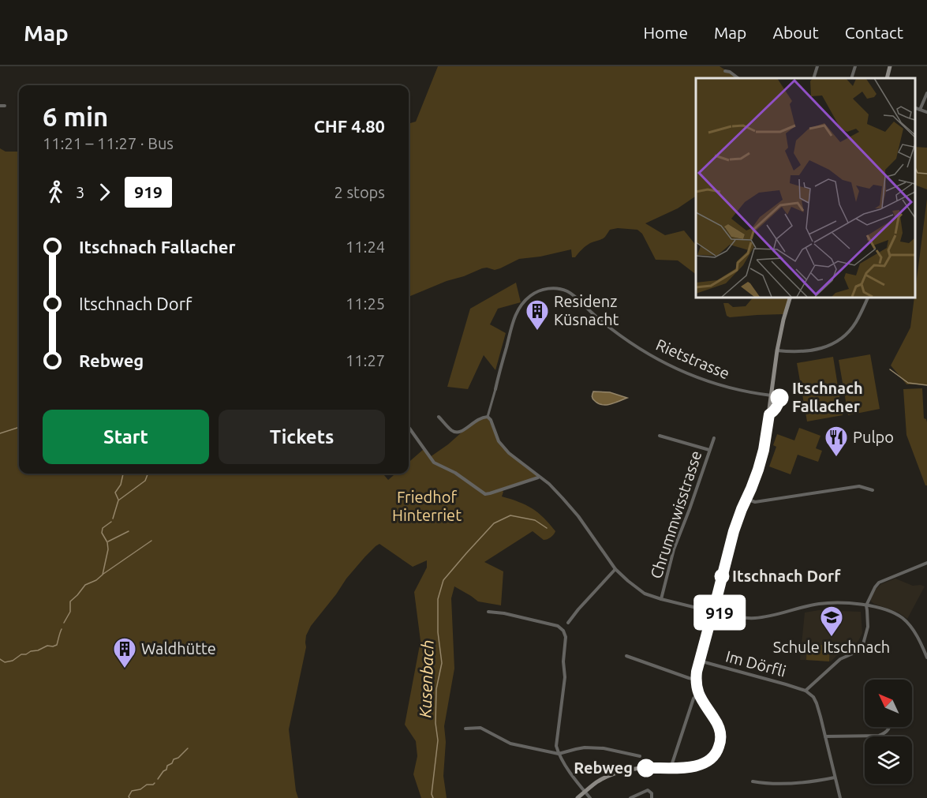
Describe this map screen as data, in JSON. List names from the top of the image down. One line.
{"streets":{"street":["Rietstrasse","Chrummwisstrasse","Im Dörfli"]},"water":["Kusenbach"],"parks":["Friedhof Hinterriet"],"places":{"building":["Residenz Küsnacht","Waldhütte"],"other":["Itschnach Fallacher","Itschnach Dorf","Rebweg"],"restaurant":["Pulpo"],"school or university":["Schule Itschnach"]},"lines":["bus line 919"],"north":"top left","page":{"header":"Map","nav":["Home","Map","About","Contact"],"on_map":"919","heading":["6 min","11:21 – 11:27 · Bus","CHF 4.80"],"legs":["3","919","2 stops"],"list":[{"name":"Itschnach Fallacher","value":"11:24"},{"name":"Itschnach Dorf","value":"11:25"},{"name":"Rebweg","value":"11:27"}],"buttons":["Start","Tickets"]}}
